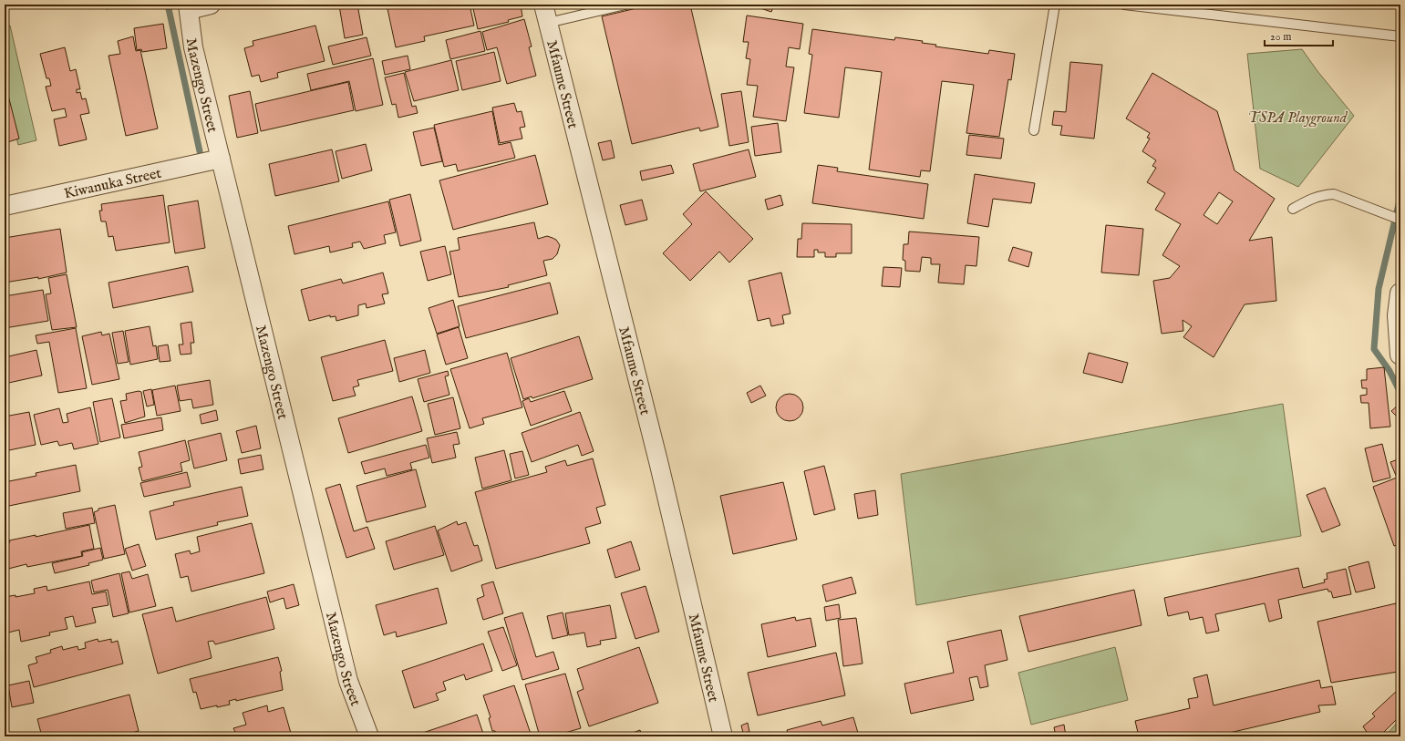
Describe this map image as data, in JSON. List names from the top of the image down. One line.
{"streets":{"street":["Mfaume Street","Mazengo Street","Kiwanuka Street"]},"crossings":[["Mazengo Street","Kiwanuka Street"]],"parks":["TSPA Playground"],"scale_bar":"20 m"}
